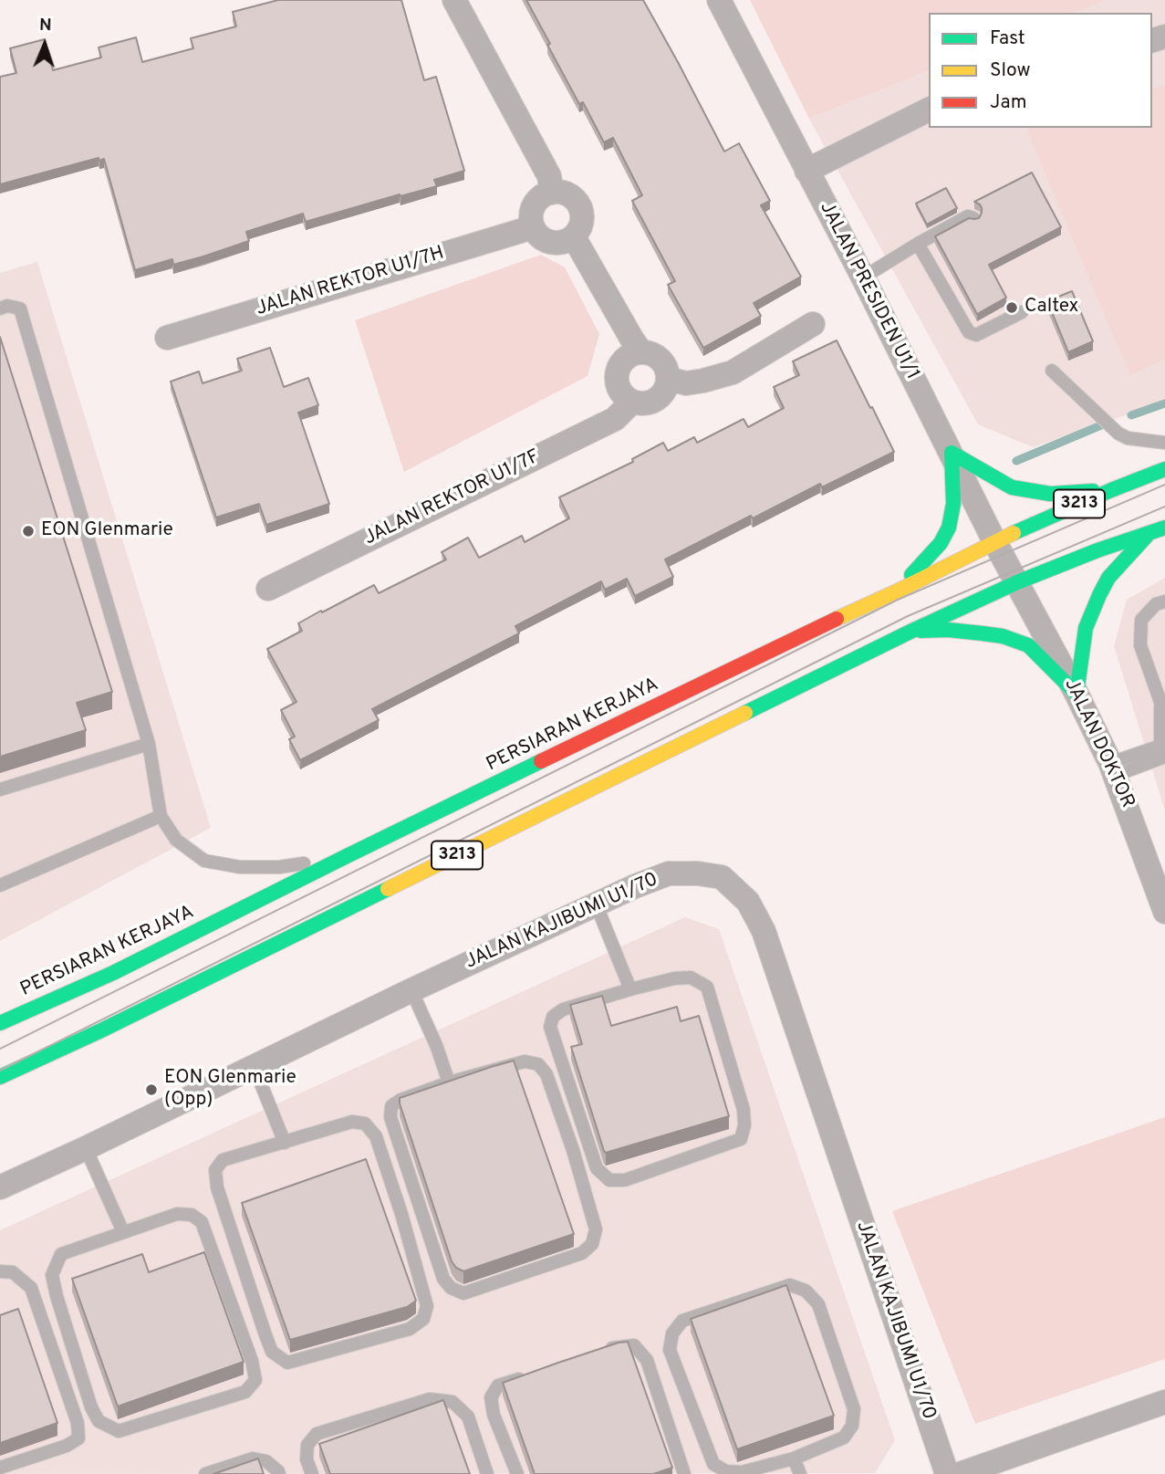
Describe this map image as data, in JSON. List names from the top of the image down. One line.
{"streets":{"main road":["3213","PERSIARAN KERJAYA"],"street":["JALAN REKTOR U1/7H","JALAN PRESIDEN U1/1","JALAN REKTOR U1/7F","JALAN DOKTOR","JALAN KAJIBUMI U1/70"]},"crossings":[["JALAN PRESIDEN U1/1","3213"],["JALAN PRESIDEN U1/1","PERSIARAN KERJAYA"],["JALAN PRESIDEN U1/1","JALAN DOKTOR"],["3213","JALAN DOKTOR"]],"places":["Caltex","EON Glenmarie","EON Glenmarie (Opp)"],"legend":["Fast","Slow","Jam"],"north":"top"}
